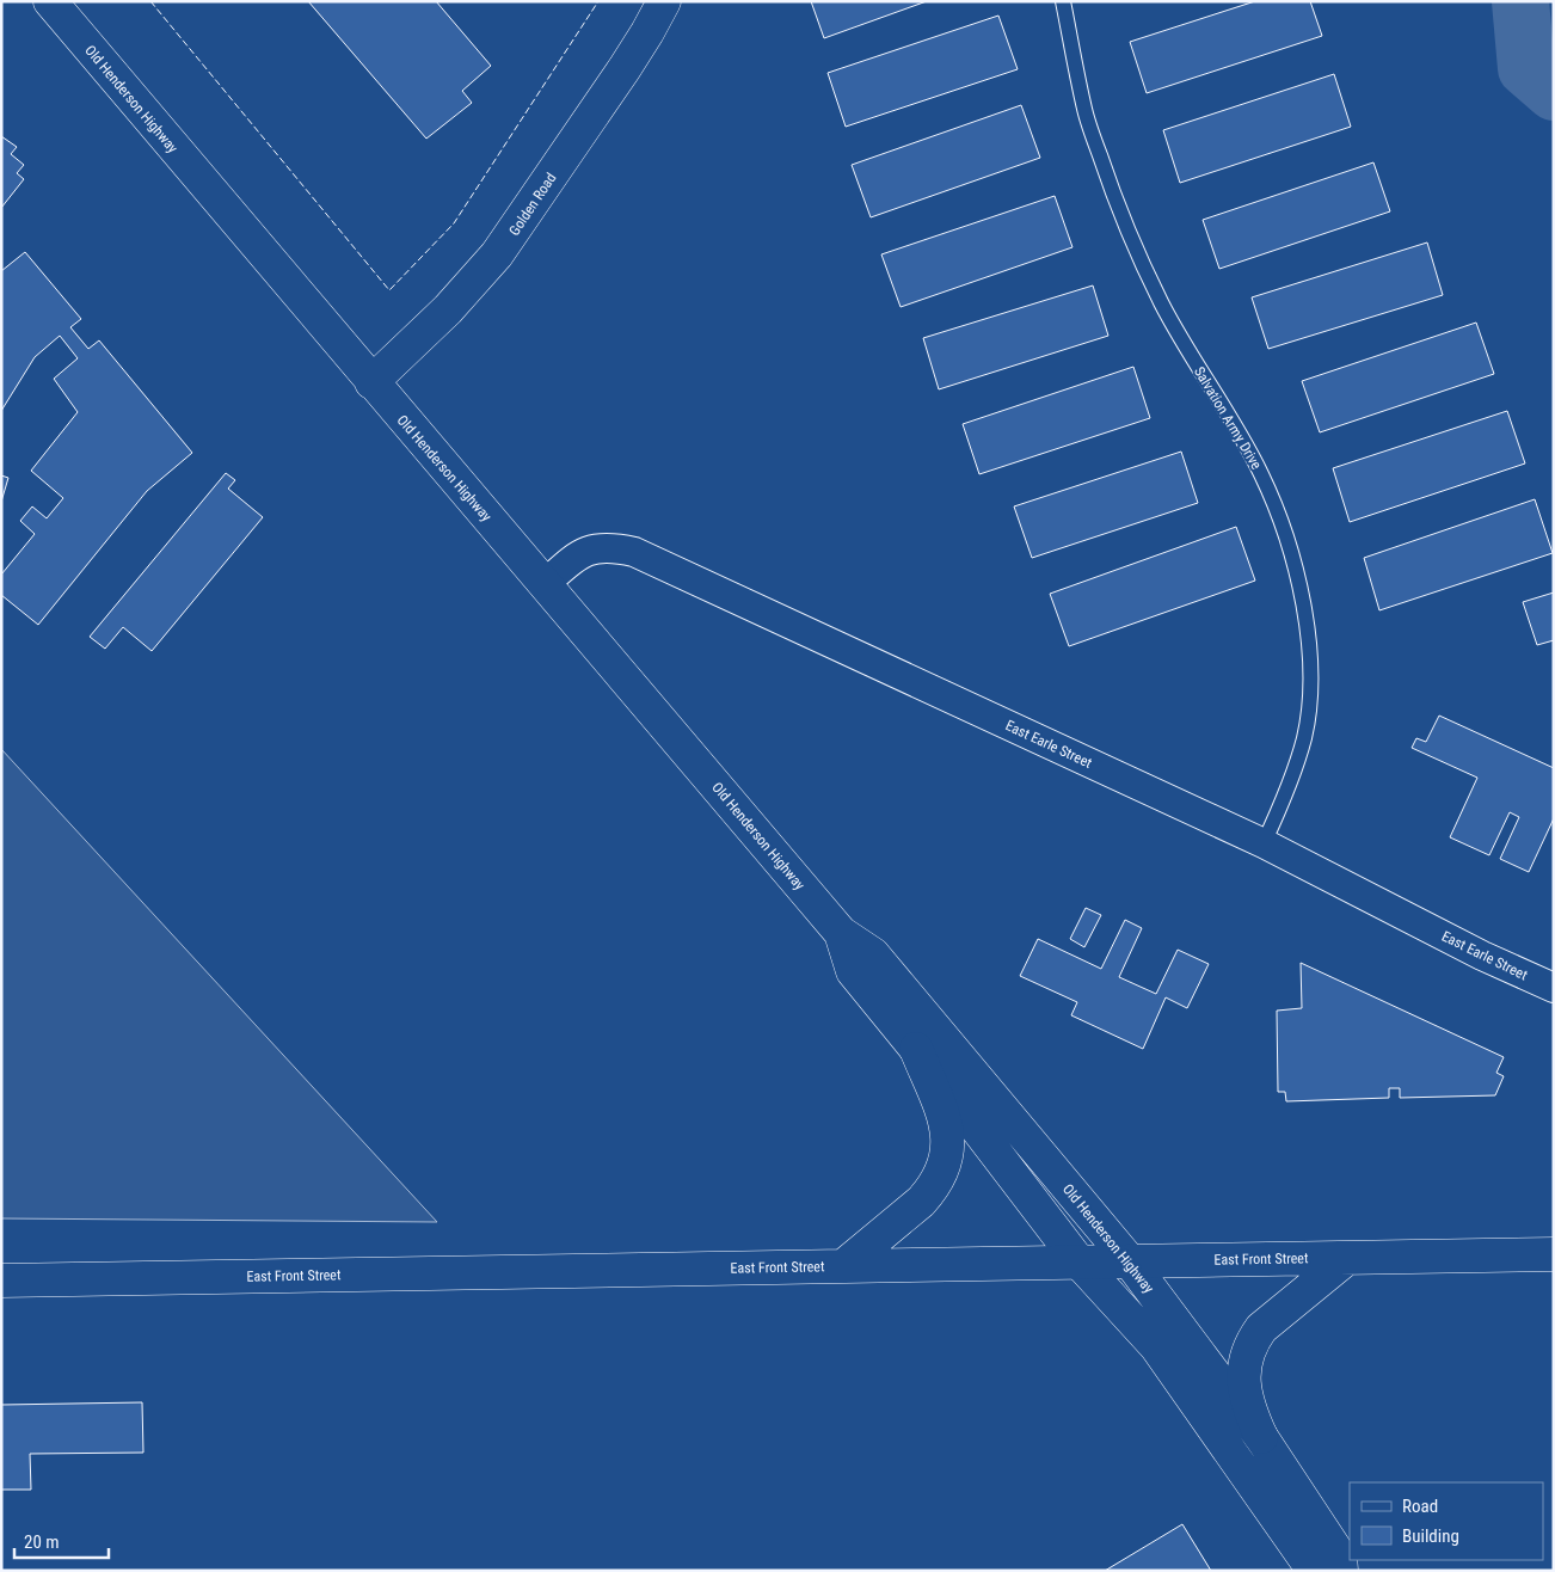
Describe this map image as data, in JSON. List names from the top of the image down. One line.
{"streets":{"main road":["Old Henderson Highway","Golden Road","East Front Street"],"street":["East Earle Street"],"lane":["Salvation Army Drive"]},"crossings":[["Old Henderson Highway","Golden Road"],["Old Henderson Highway","East Earle Street"],["Old Henderson Highway","East Front Street"],["Salvation Army Drive","East Earle Street"]],"legend":["Road","Building"],"scale_bar":"20 m"}
